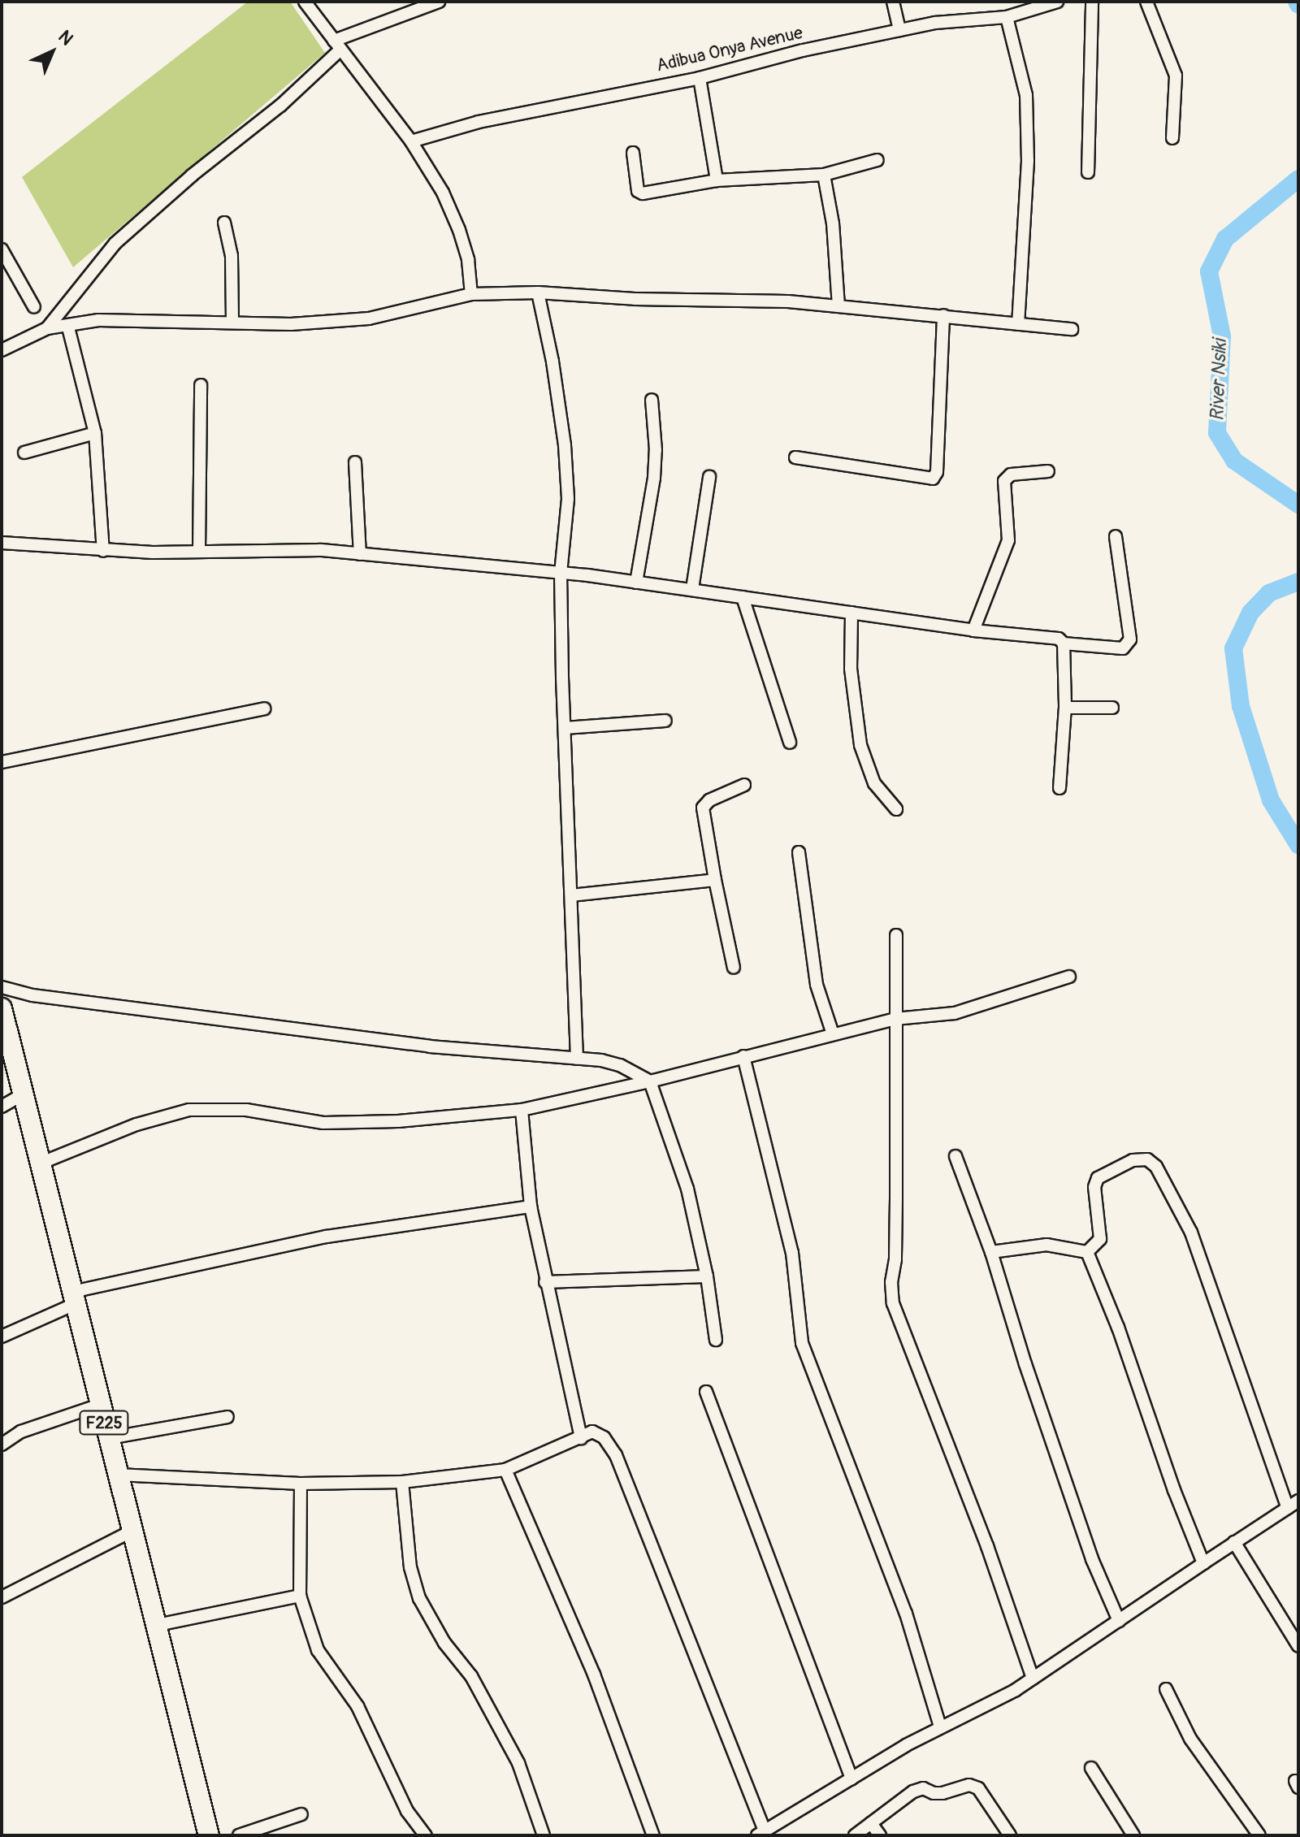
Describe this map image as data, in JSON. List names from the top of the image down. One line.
{"streets":{"main road":["F225"],"street":["Adibua Onya Avenue"]},"water":["River Nsiki"],"north":"top right"}
